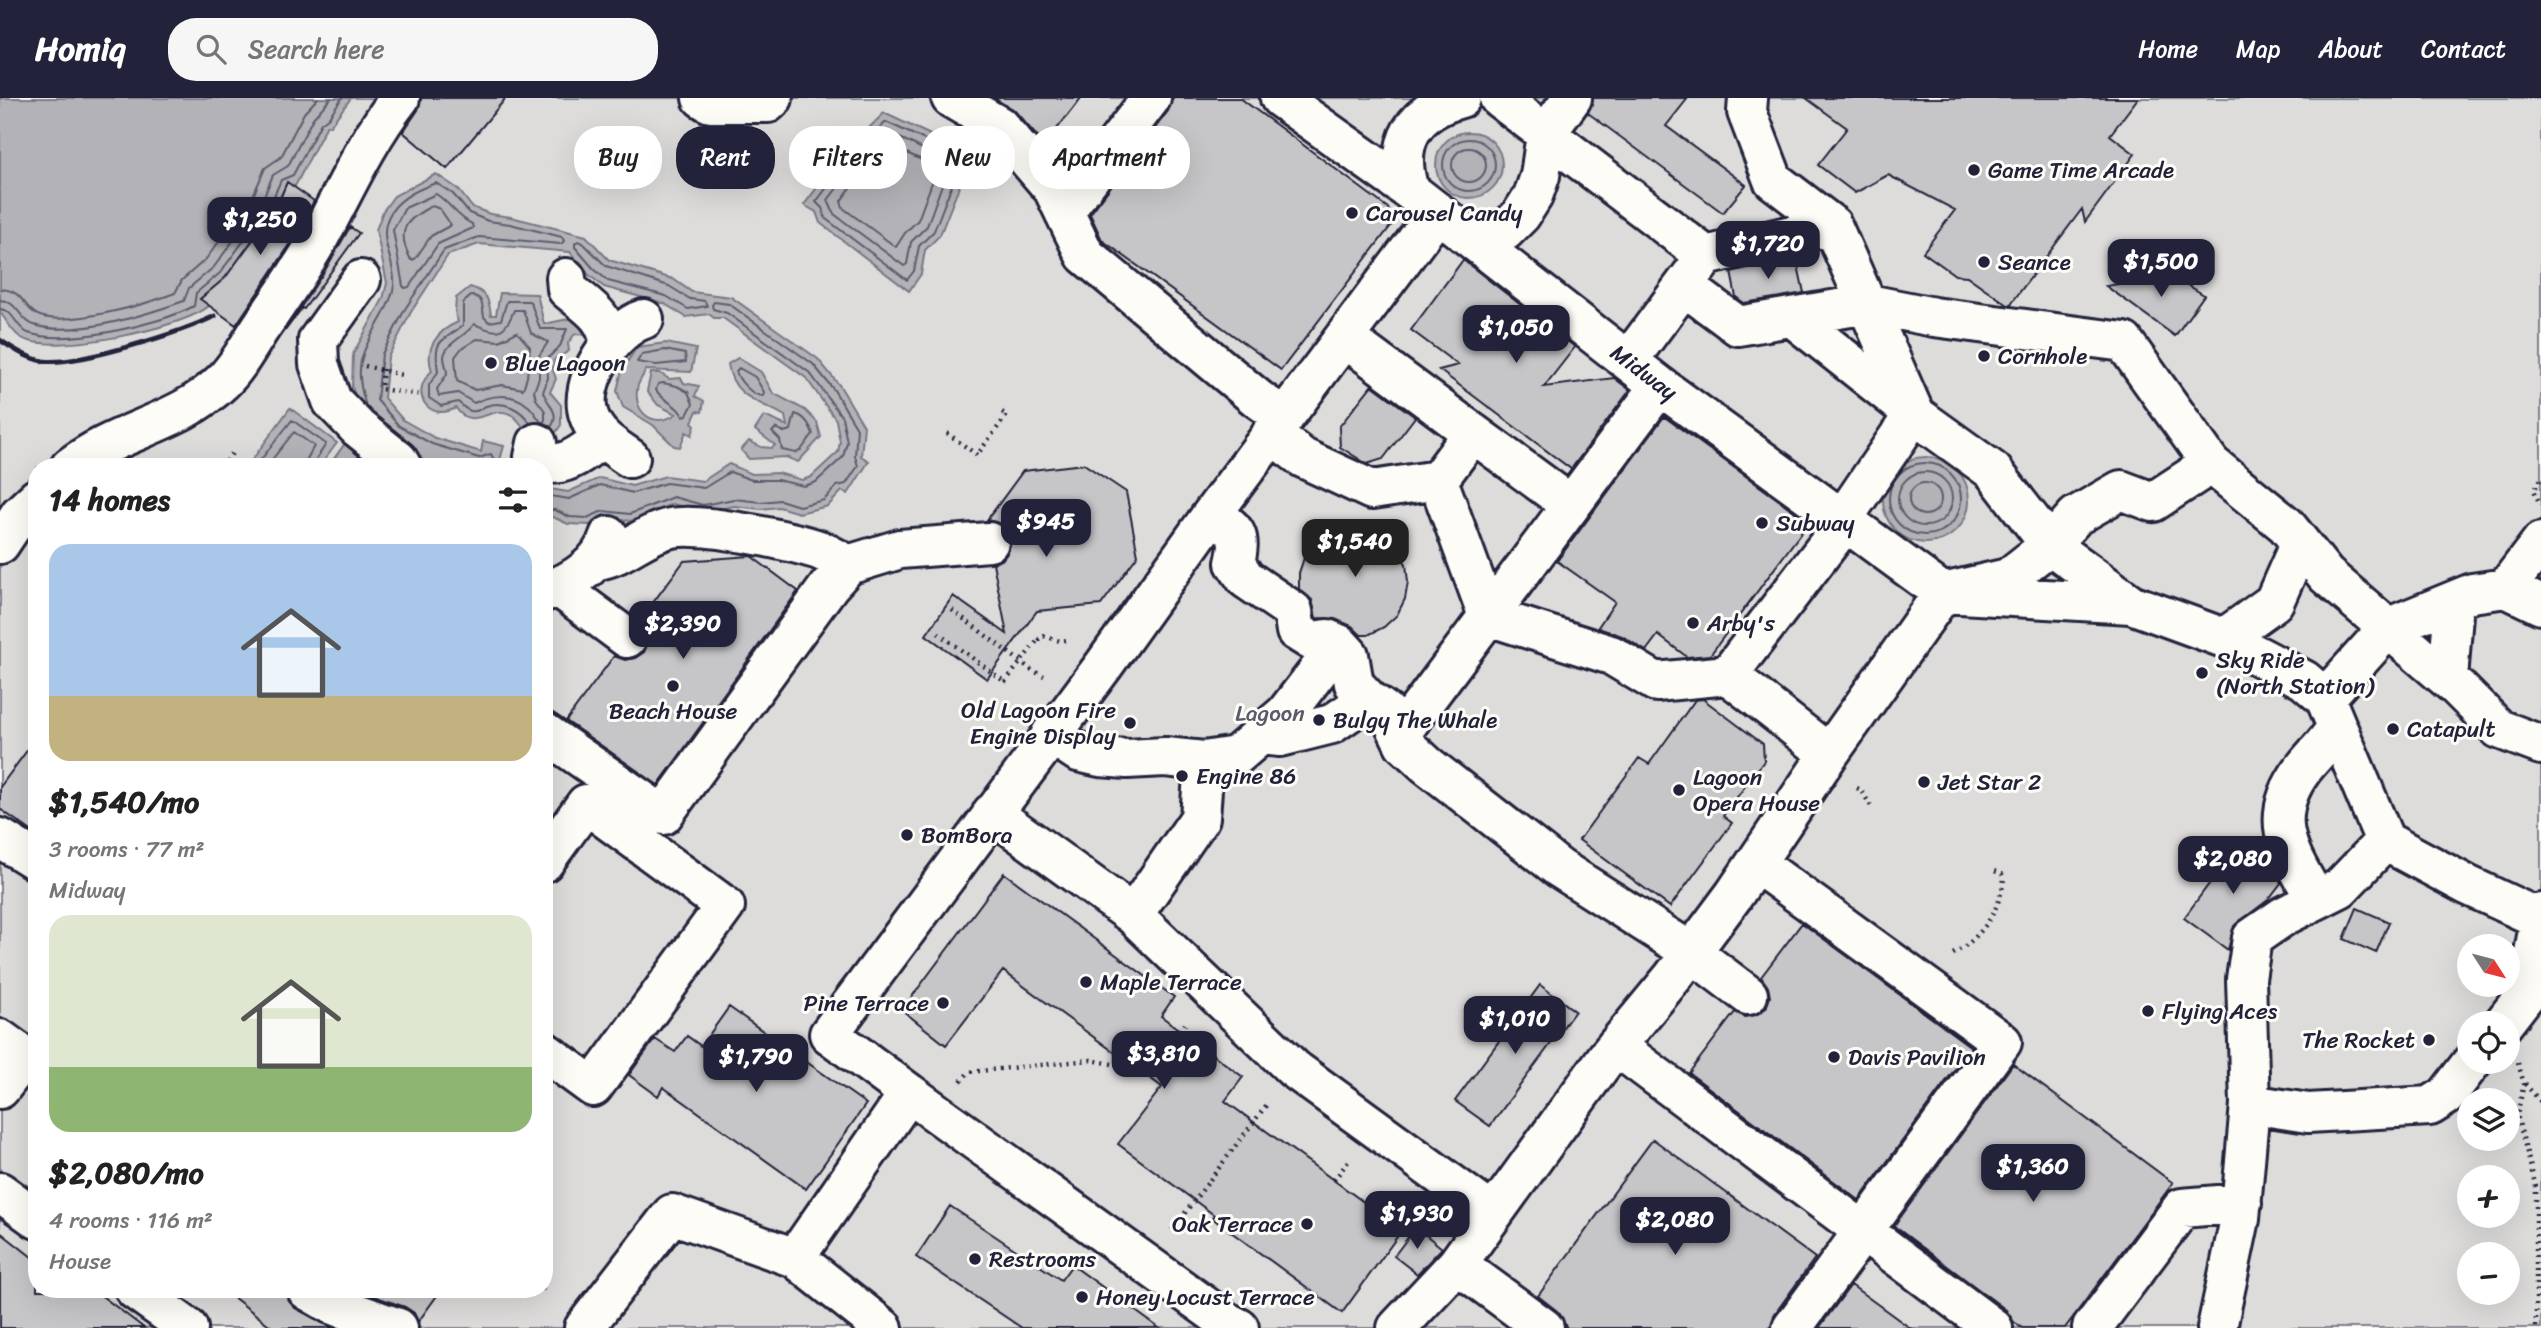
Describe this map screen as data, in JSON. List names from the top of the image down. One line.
{"streets":{"street":["Midway"]},"parks":["Lagoon"],"places":["Game Time Arcade","Carousel Candy","Seance","Cornhole","Blue Lagoon","Subway","Arby's","Sky Ride (North Station)","Beach House","Bulgy The Whale","Old Lagoon Fire Engine Display","Catapult","Engine 86","Jet Star 2","Lagoon Opera House","BomBora","Maple Terrace","Pine Terrace","Flying Aces","The Rocket","Davis Pavilion","Oak Terrace","Restrooms","Honey Locust Terrace"],"north":"bottom right","page":{"header":"Homiq","search":"Search here","nav":["Home","Map","About","Contact"],"chip":["Buy","Rent","Filters","New","Apartment"],"price":["$1,250","$1,720","$1,500","$1,050","$945","$1,540","$2,390","$2,080","$1,010","$3,810","$1,790","$1,360","$1,930","$2,080"],"heading":"14 homes","list":[{"name":"$1,540/mo","note":"3 rooms · 77 m² · Midway"},{"name":"$2,080/mo","note":"4 rooms · 116 m² · House"}],"map_buttons":["+","−"]}}
